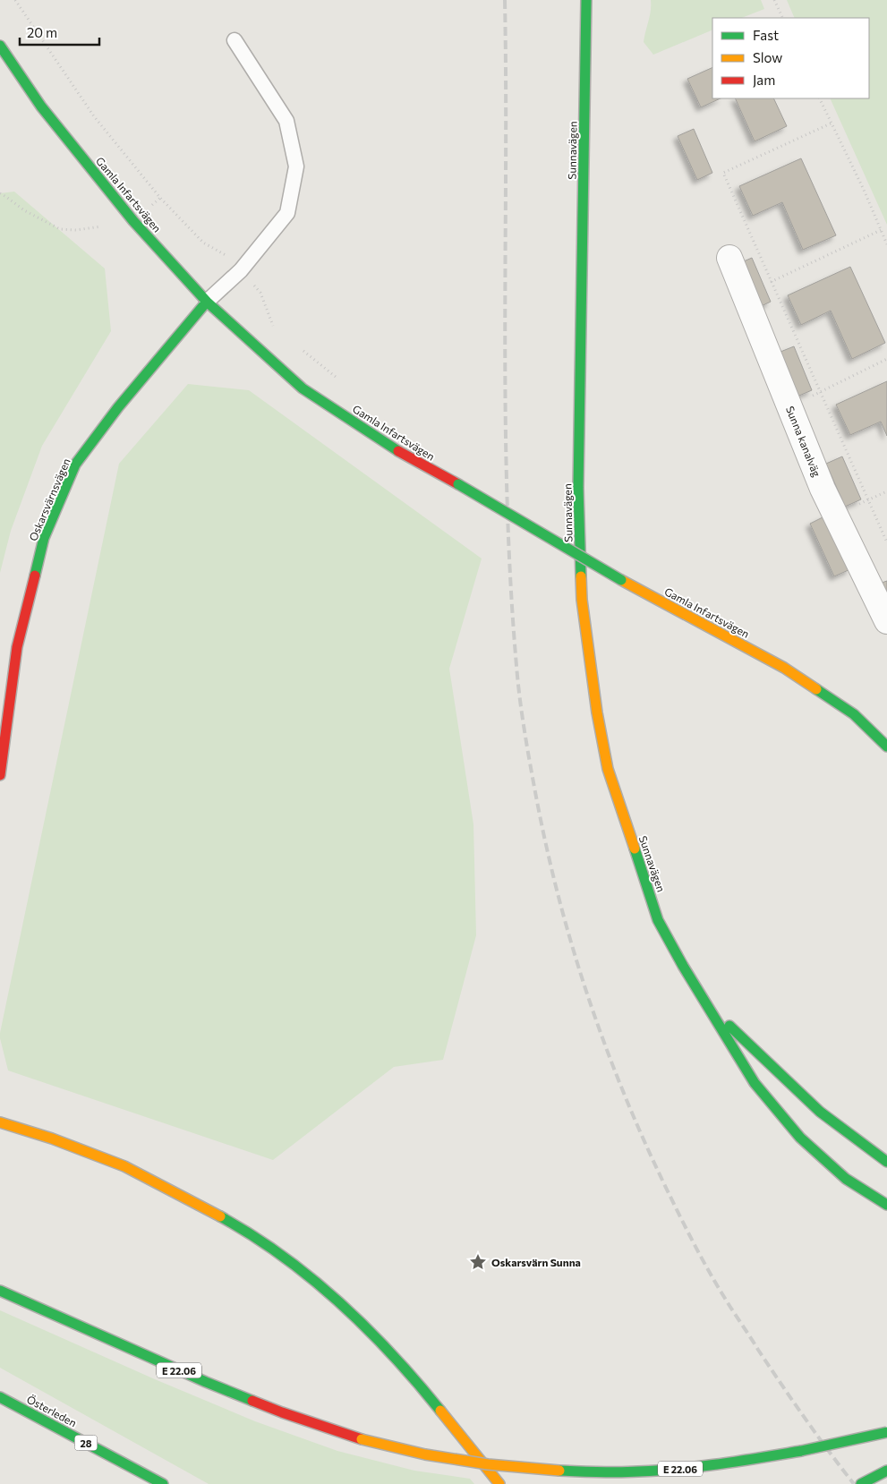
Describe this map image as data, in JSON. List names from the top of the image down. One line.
{"streets":{"main road":["Sunnavägen","Gamla Infartsvägen","Oskarsvärnsvägen","E 22.06","Österleden","28"],"street":["Sunna kanalväg"]},"crossings":[["Gamla Infartsvägen","Oskarsvärnsvägen"]],"places":{"place":["Oskarsvärn Sunna"]},"legend":["Fast","Slow","Jam"],"scale_bar":"20 m"}
